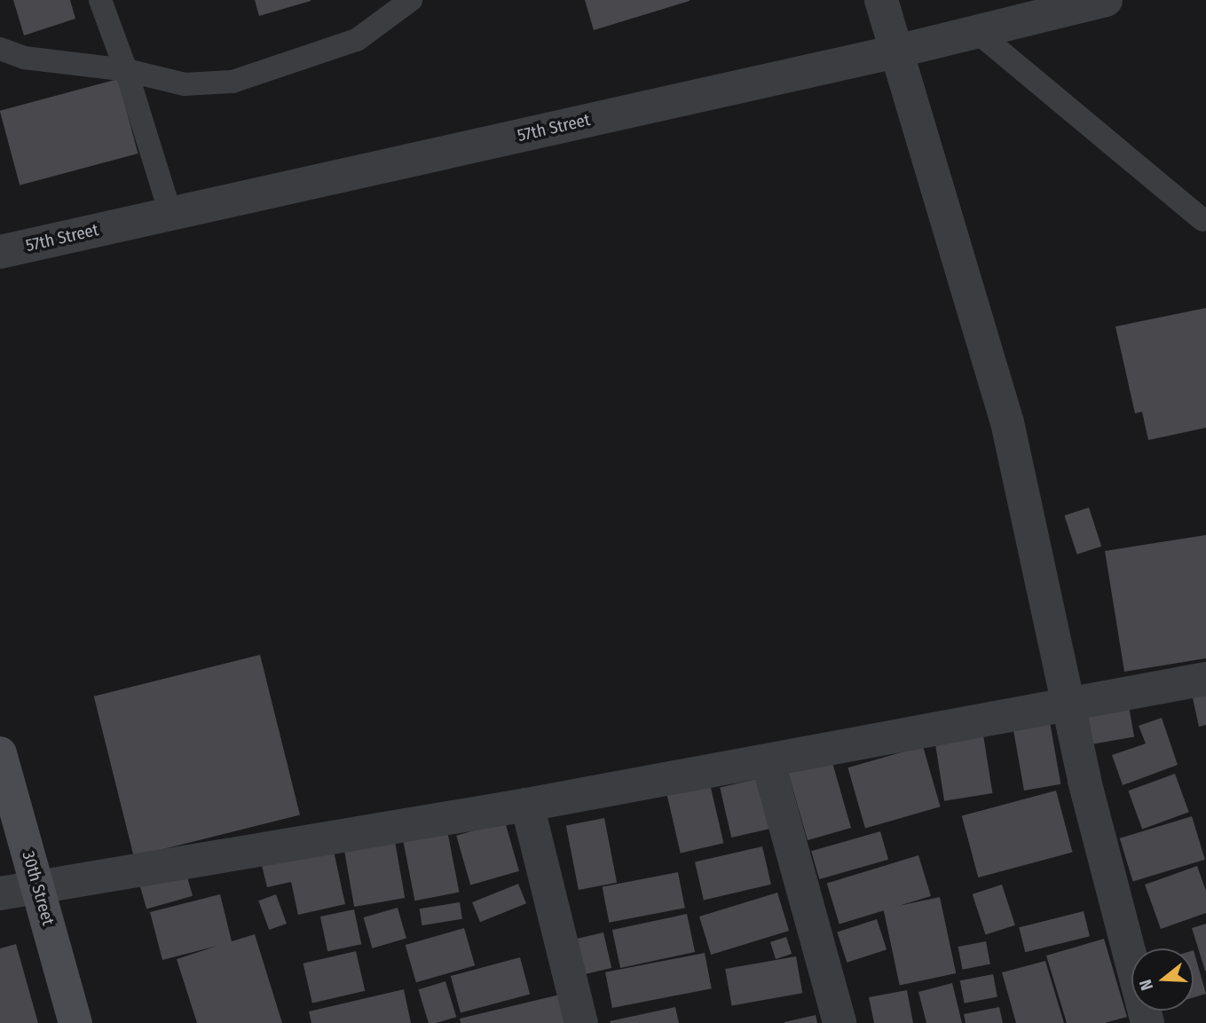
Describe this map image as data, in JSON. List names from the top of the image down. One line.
{"streets":{"main road":["30th Street"],"street":["57th Street"]},"north":"left"}
